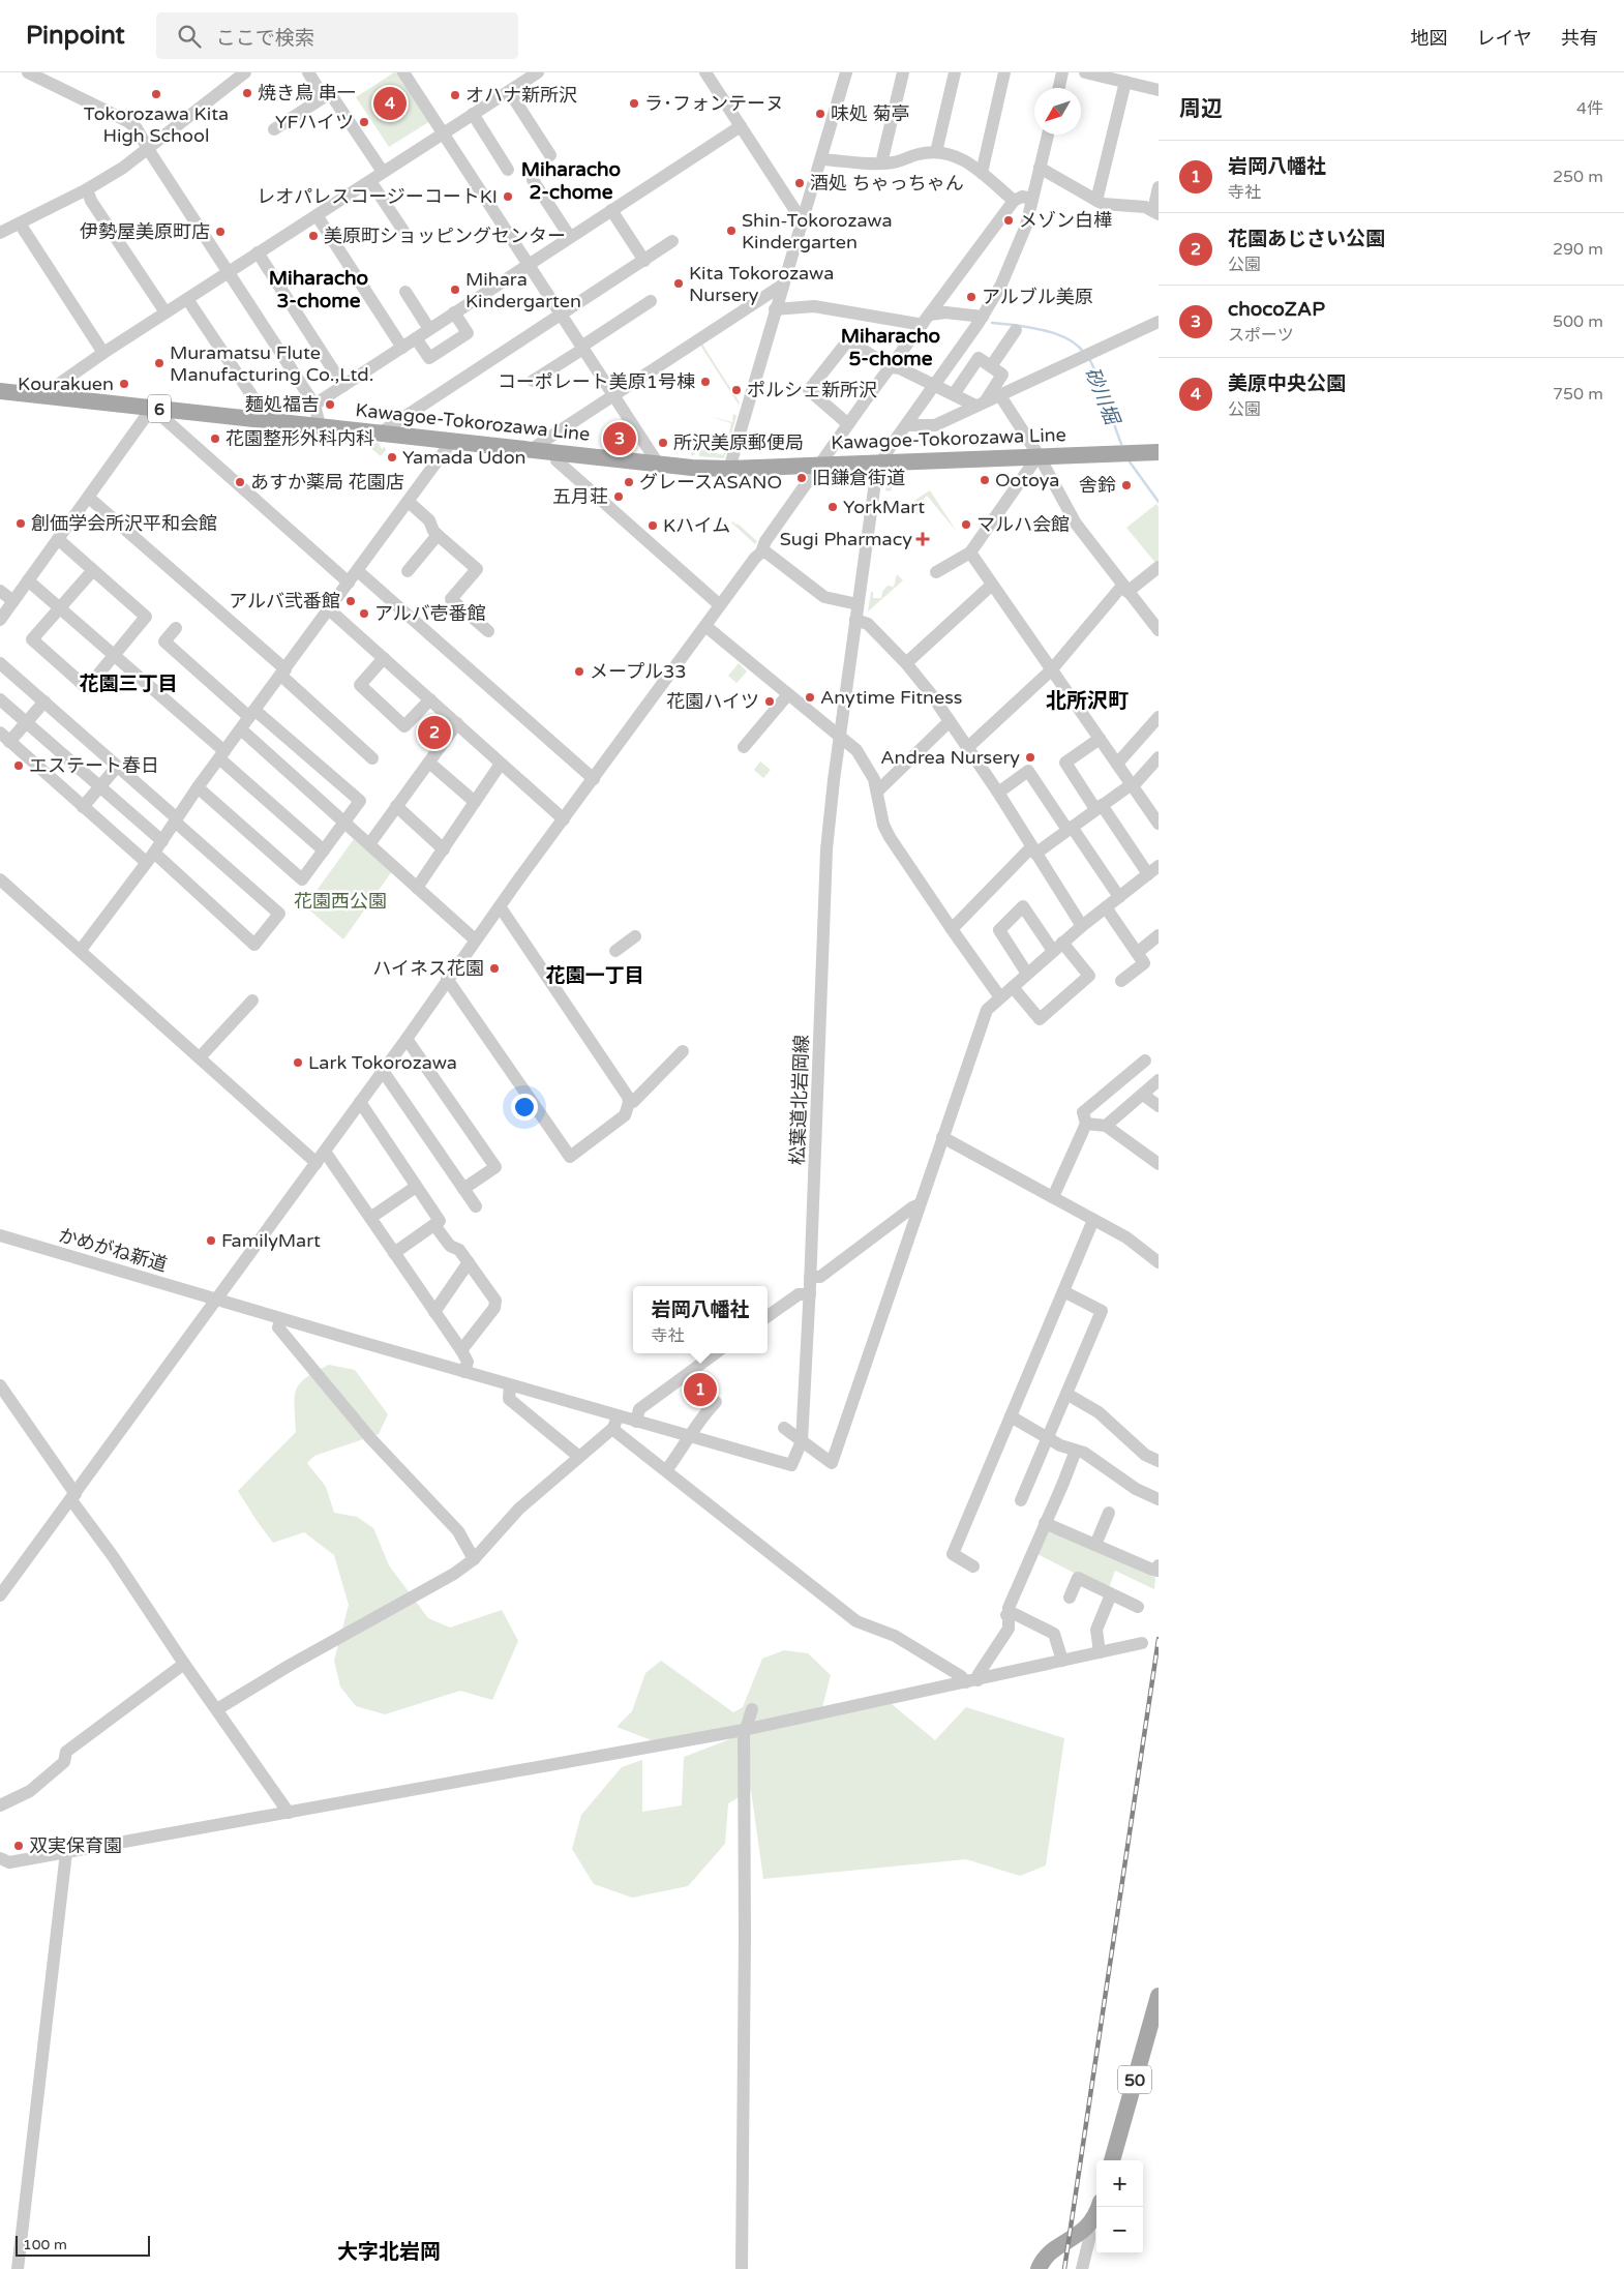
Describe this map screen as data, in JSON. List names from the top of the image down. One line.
{"streets":{"main road":["6","Kawagoe-Tokorozawa Line","50"],"street":["松葉道北岩岡線","かめがね新道"]},"crossings":[["Kawagoe-Tokorozawa Line","松葉道北岩岡線"],["松葉道北岩岡線","かめがね新道"]],"districts":["Miharacho 2-chome","Miharacho 3-chome","Miharacho 5-chome","花園三丁目","北所沢町","花園一丁目","大字北岩岡"],"water":["砂川堀"],"parks":["花園西公園"],"places":{"other":["焼き鳥 串一","Tokorozawa Kita High School","オハナ新所沢","ラ･フォンテーヌ","味処 菊亭","YFハイツ","酒処 ちゃっちゃん","レオパレスコージーコートKI","メゾン白樺","Shin-Tokorozawa Kindergarten","伊勢屋美原町店","美原町ショッピングセンター","Kita Tokorozawa Nursery","Mihara Kindergarten","アルブル美原","Muramatsu Flute Manufacturing Co.,Ltd.","コーポレート美原1号棟","Kourakuen","ポルシェ新所沢","麺処福吉","花園整形外科内科","所沢美原郵便局","Yamada Udon","旧鎌倉街道","Ootoya","あすか薬局 花園店","グレースASANO","舎鈴","五月荘","YorkMart","創価学会所沢平和会館","マルハ会館","Kハイム","アルバ弐番館","アルバ壱番館","メープル33","Anytime Fitness","花園ハイツ","Andrea Nursery","エステート春日","ハイネス花園","Lark Tokorozawa","FamilyMart","双実保育園"],"health":["Sugi Pharmacy"]},"scale_bar":"100 m","north":"bottom left","page":{"header":"Pinpoint","search":"ここで検索","nav":["地図","レイヤ","共有"],"heading":["周辺","4件"],"pins":["4","3","2","1"],"list":[{"mark":"1","name":"岩岡八幡社","note":"寺社","value":"250 m"},{"mark":"2","name":"花園あじさい公園","note":"公園","value":"290 m"},{"mark":"3","name":"chocoZAP","note":"スポーツ","value":"500 m"},{"mark":"4","name":"美原中央公園","note":"公園","value":"750 m"}],"popup":["岩岡八幡社","寺社"],"map_buttons":["+","−"],"scale":"100 m"}}
